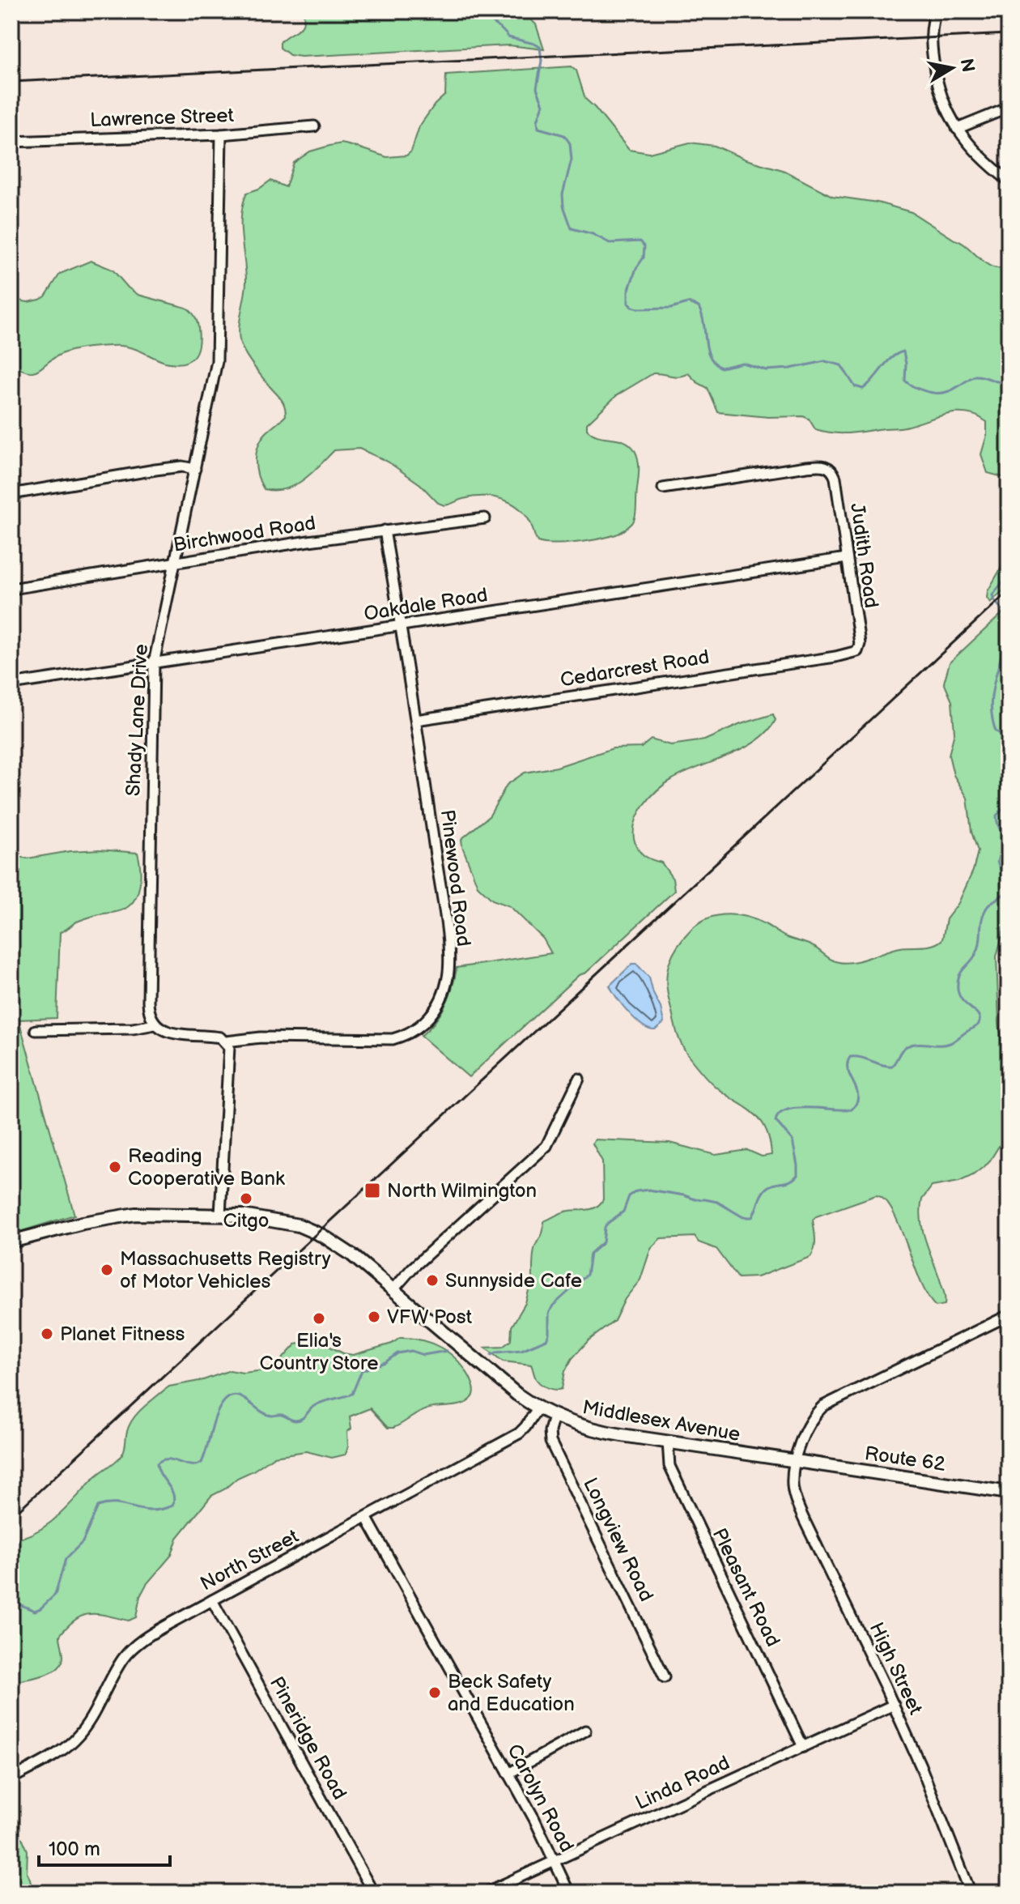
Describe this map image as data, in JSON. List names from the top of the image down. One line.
{"streets":{"main road":["Middlesex Avenue","Route 62"],"street":["Lawrence Street","Birchwood Road","Judith Road","Oakdale Road","Cedarcrest Road","Shady Lane Drive","Pinewood Road","Longview Road","North Street","Pleasant Road","High Street","Pineridge Road","Linda Road","Carolyn Road"]},"crossings":[["Lawrence Street","Shady Lane Drive"],["Birchwood Road","Shady Lane Drive"],["Birchwood Road","Pinewood Road"],["Judith Road","Oakdale Road"],["Judith Road","Cedarcrest Road"],["Oakdale Road","Shady Lane Drive"],["Oakdale Road","Pinewood Road"],["Cedarcrest Road","Pinewood Road"],["Middlesex Avenue","Route 62"],["Middlesex Avenue","Longview Road"],["Middlesex Avenue","North Street"],["Middlesex Avenue","Pleasant Road"],["Middlesex Avenue","High Street"],["Route 62","High Street"],["North Street","Pineridge Road"],["North Street","Carolyn Road"],["Pleasant Road","Linda Road"],["High Street","Linda Road"],["Linda Road","Carolyn Road"]],"places":{"other":["Reading Cooperative Bank","Citgo","Massachusetts Registry of Motor Vehicles","Sunnyside Cafe","VFW Post","Elia's Country Store","Planet Fitness","Beck Safety and Education"],"transit":["North Wilmington"]},"scale_bar":"100 m","north":"right"}
